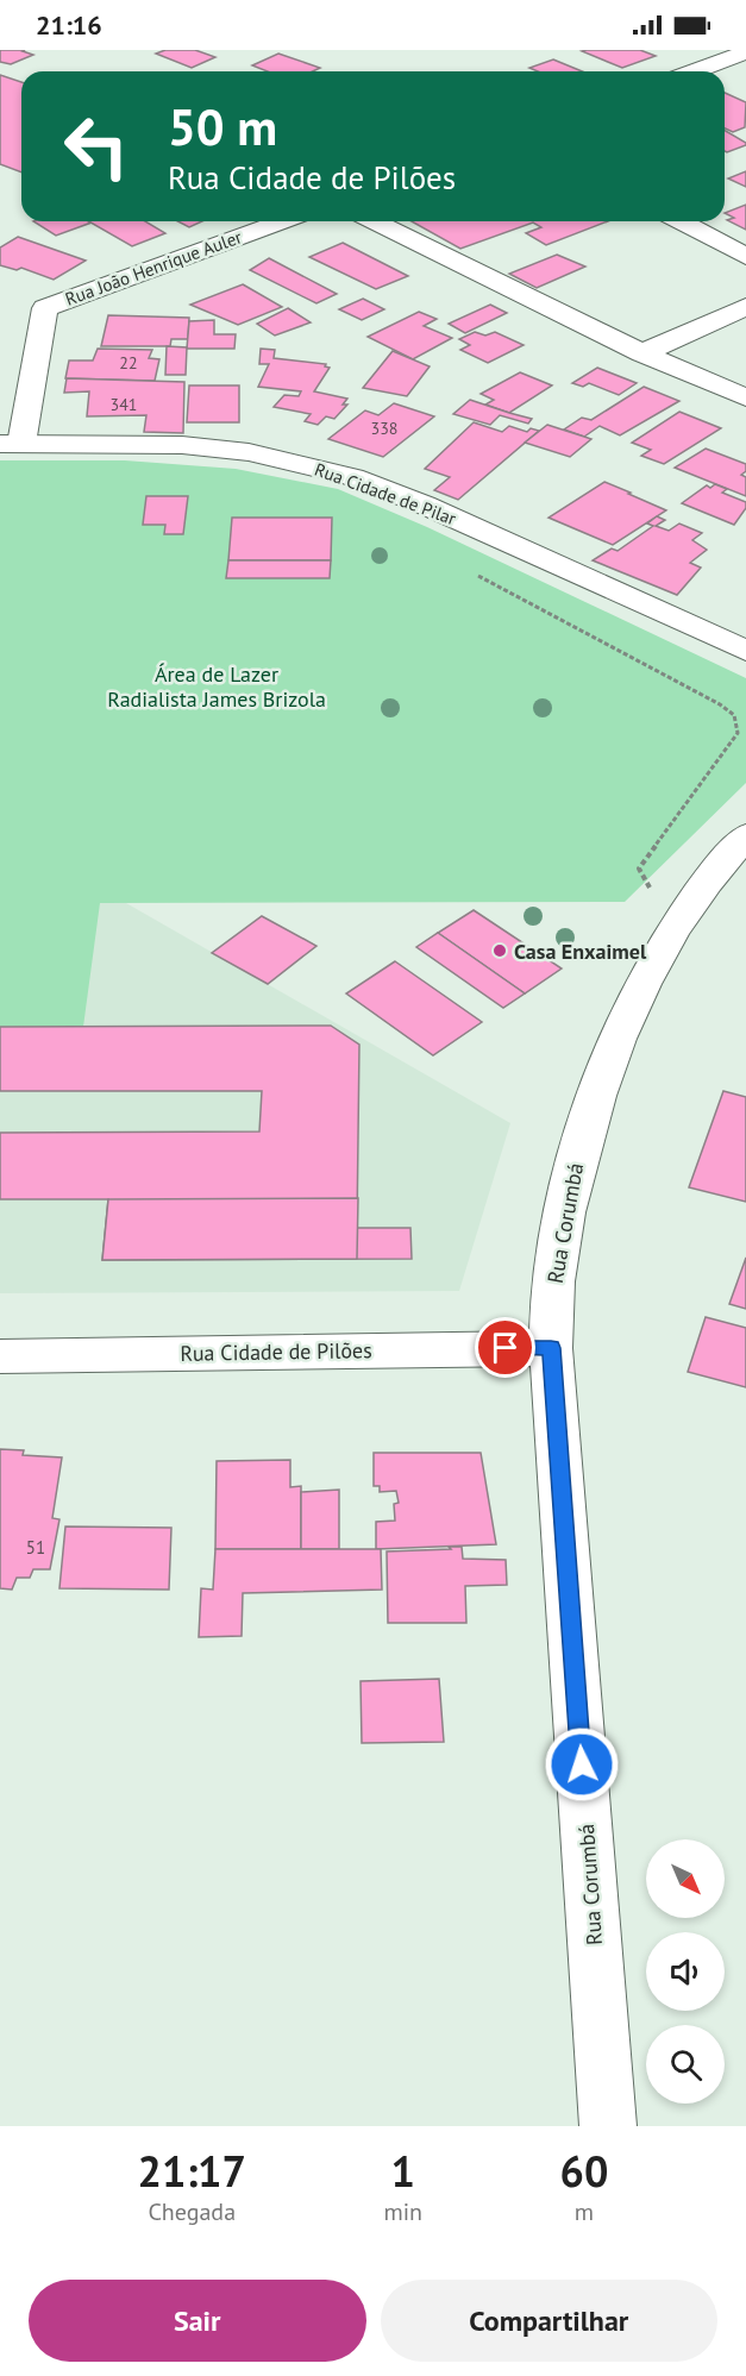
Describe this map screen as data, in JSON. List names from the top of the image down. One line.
{"streets":{"street":["Rua João Henrique Auler","Rua Cidade de Pilar","Rua Corumbá","Rua Cidade de Pilões"]},"crossings":[["Rua João Henrique Auler","Rua Cidade de Pilar"],["Rua Corumbá","Rua Cidade de Pilões"]],"parks":["Área de Lazer Radialista James Brizola"],"places":["Casa Enxaimel"],"house_numbers":["22","341","338","51"],"north":"bottom right","page":{"status":"21:16","turn":["50 m","Rua Cidade de Pilões"],"eta":["21:17","Chegada","1","min","60","m"],"buttons":["Sair","Compartilhar"]}}
